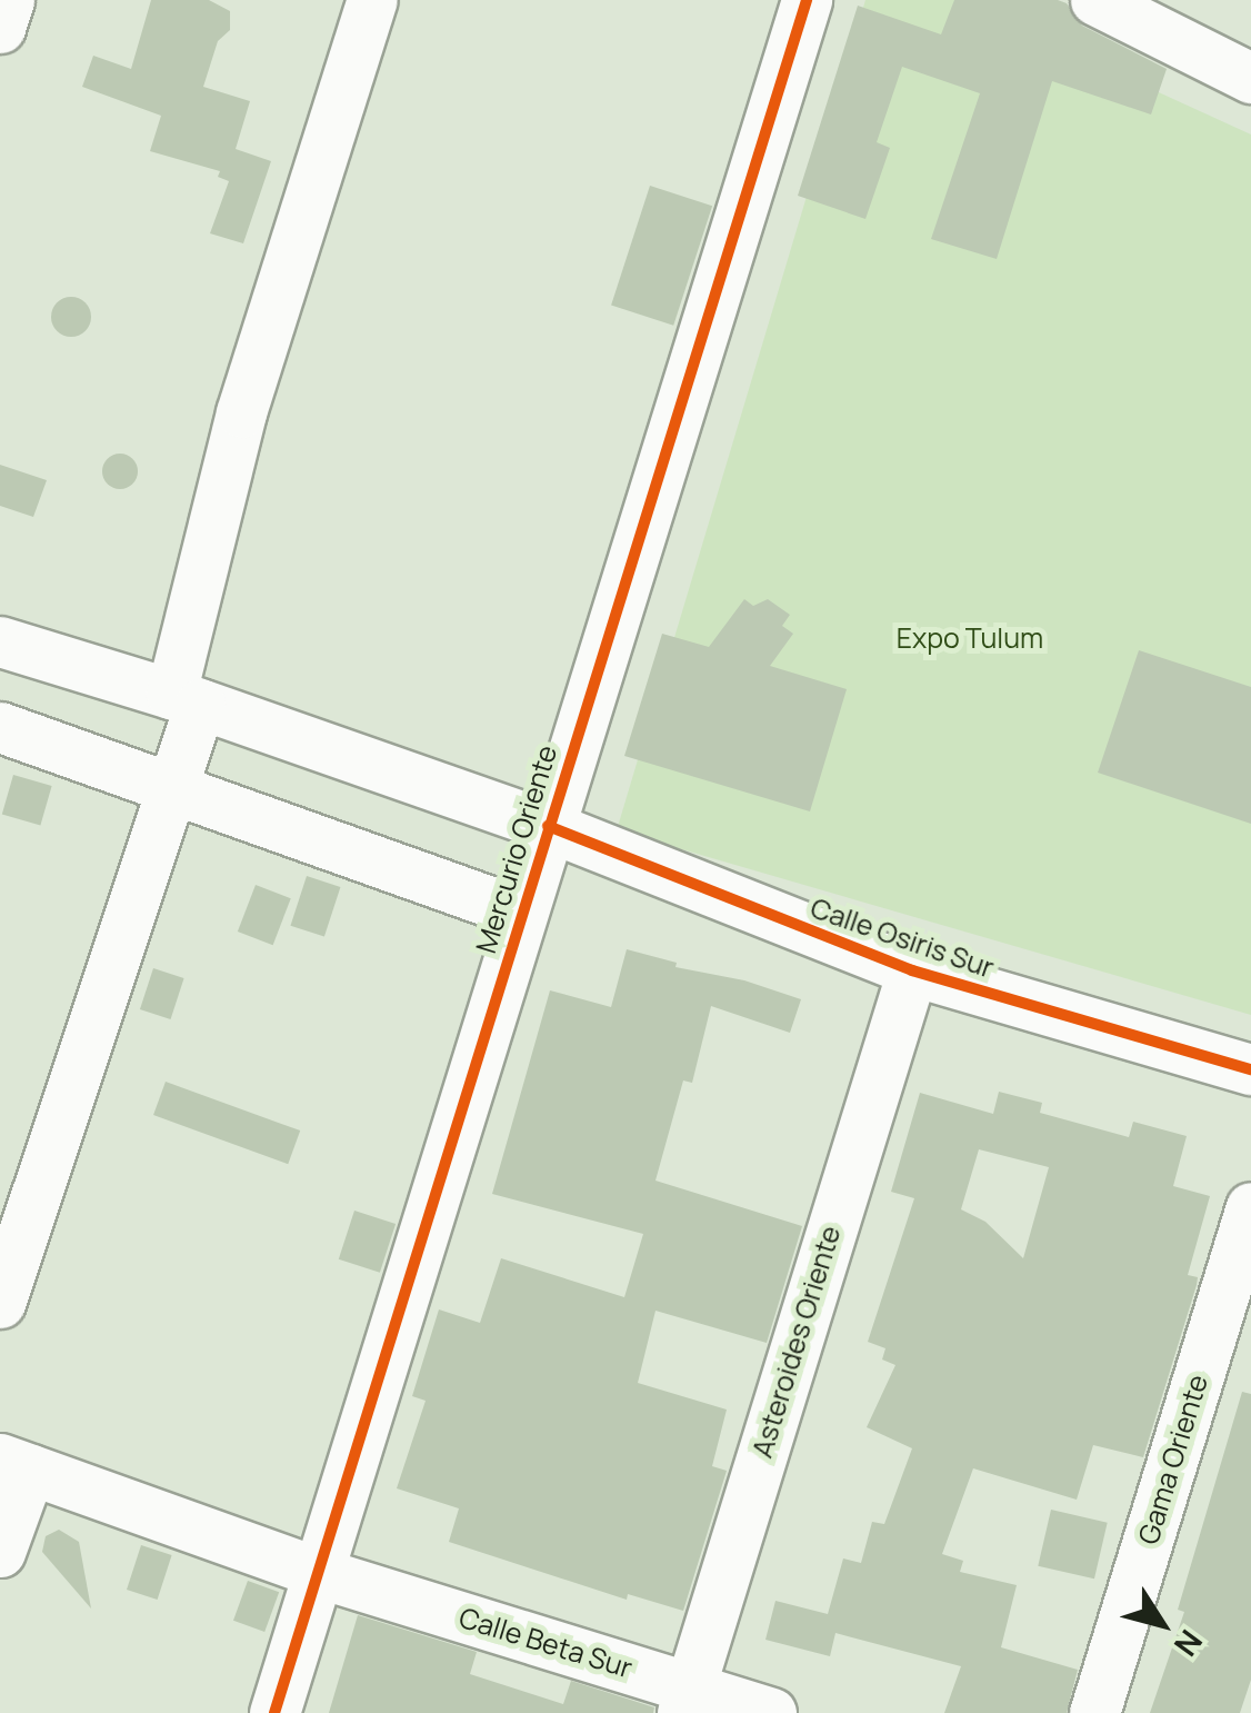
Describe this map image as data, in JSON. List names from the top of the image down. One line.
{"streets":{"street":["Mercurio Oriente","Calle Osiris Sur","Asteroides Oriente","Gama Oriente","Calle Beta Sur"]},"crossings":[["Mercurio Oriente","Calle Osiris Sur"],["Mercurio Oriente","Calle Beta Sur"],["Calle Osiris Sur","Asteroides Oriente"],["Asteroides Oriente","Calle Beta Sur"]],"parks":["Expo Tulum"],"north":"bottom right"}
